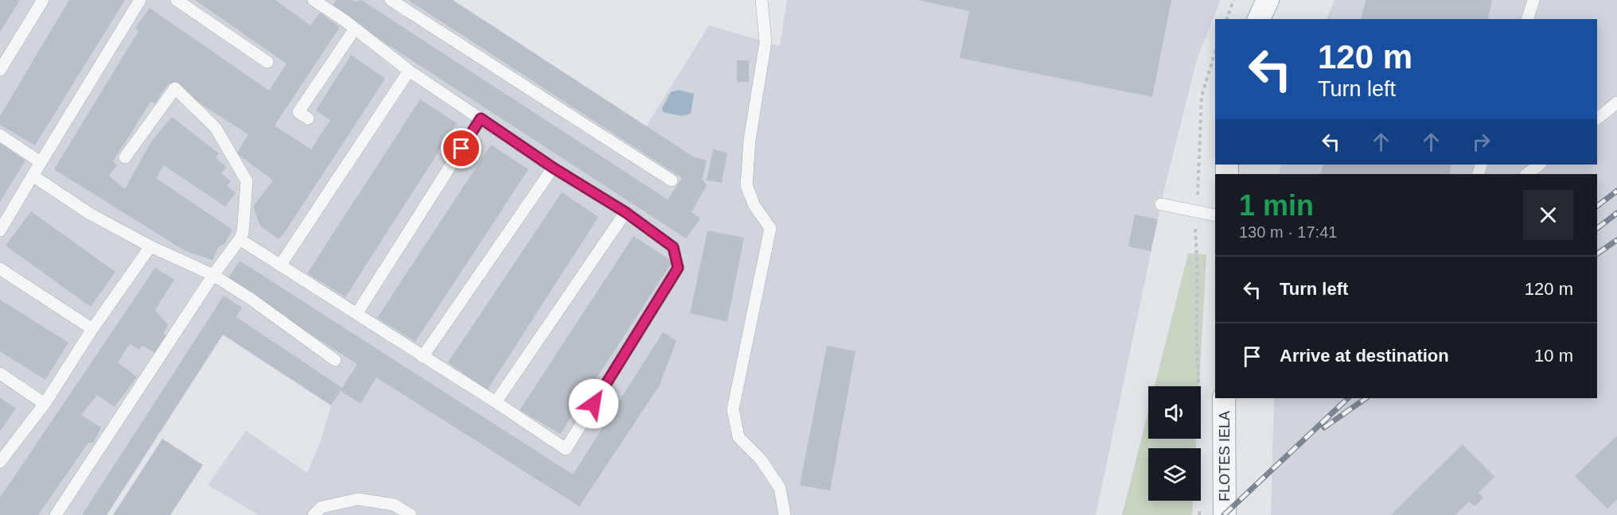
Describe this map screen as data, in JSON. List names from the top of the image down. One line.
{"streets":{"street":["FLOTES IELA"]},"page":{"turn":["120 m","Turn left"],"heading":["1 min","130 m · 17:41"],"list":[{"name":"Turn left","value":"120 m"},{"name":"Arrive at destination","value":"10 m"}]}}
